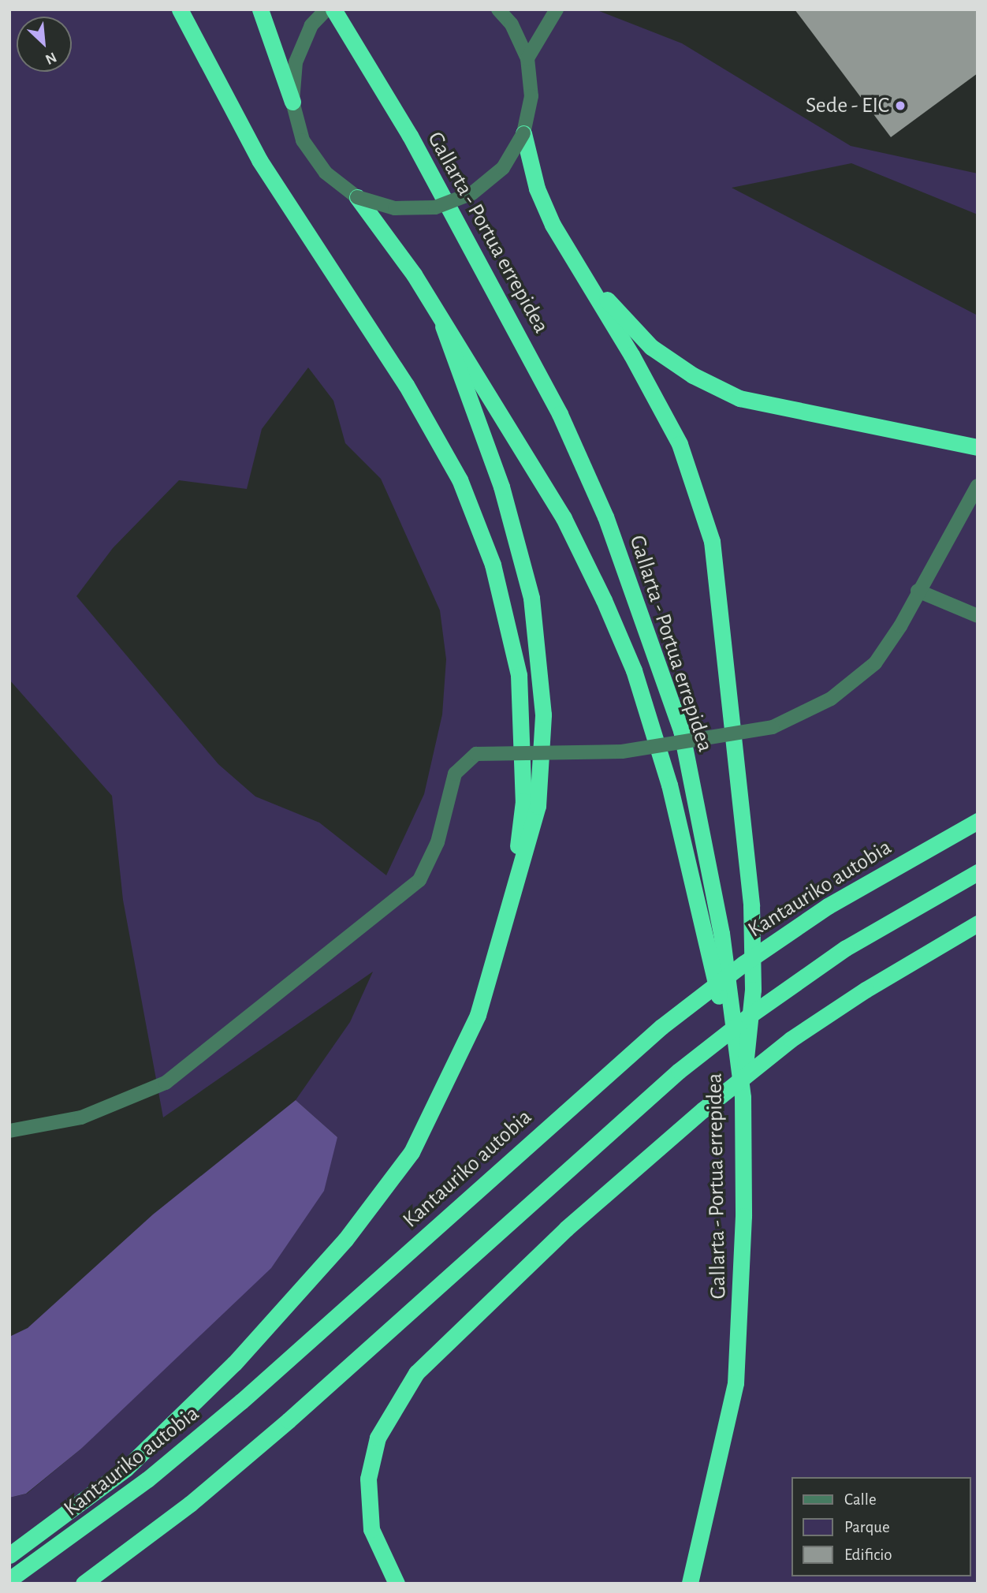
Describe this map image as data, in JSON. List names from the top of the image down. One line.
{"streets":{"highway":["Gallarta - Portua errepidea","Kantauriko autobia"]},"places":["Sede - EIC"],"legend":["Calle","Parque","Edificio"],"north":"bottom right"}
